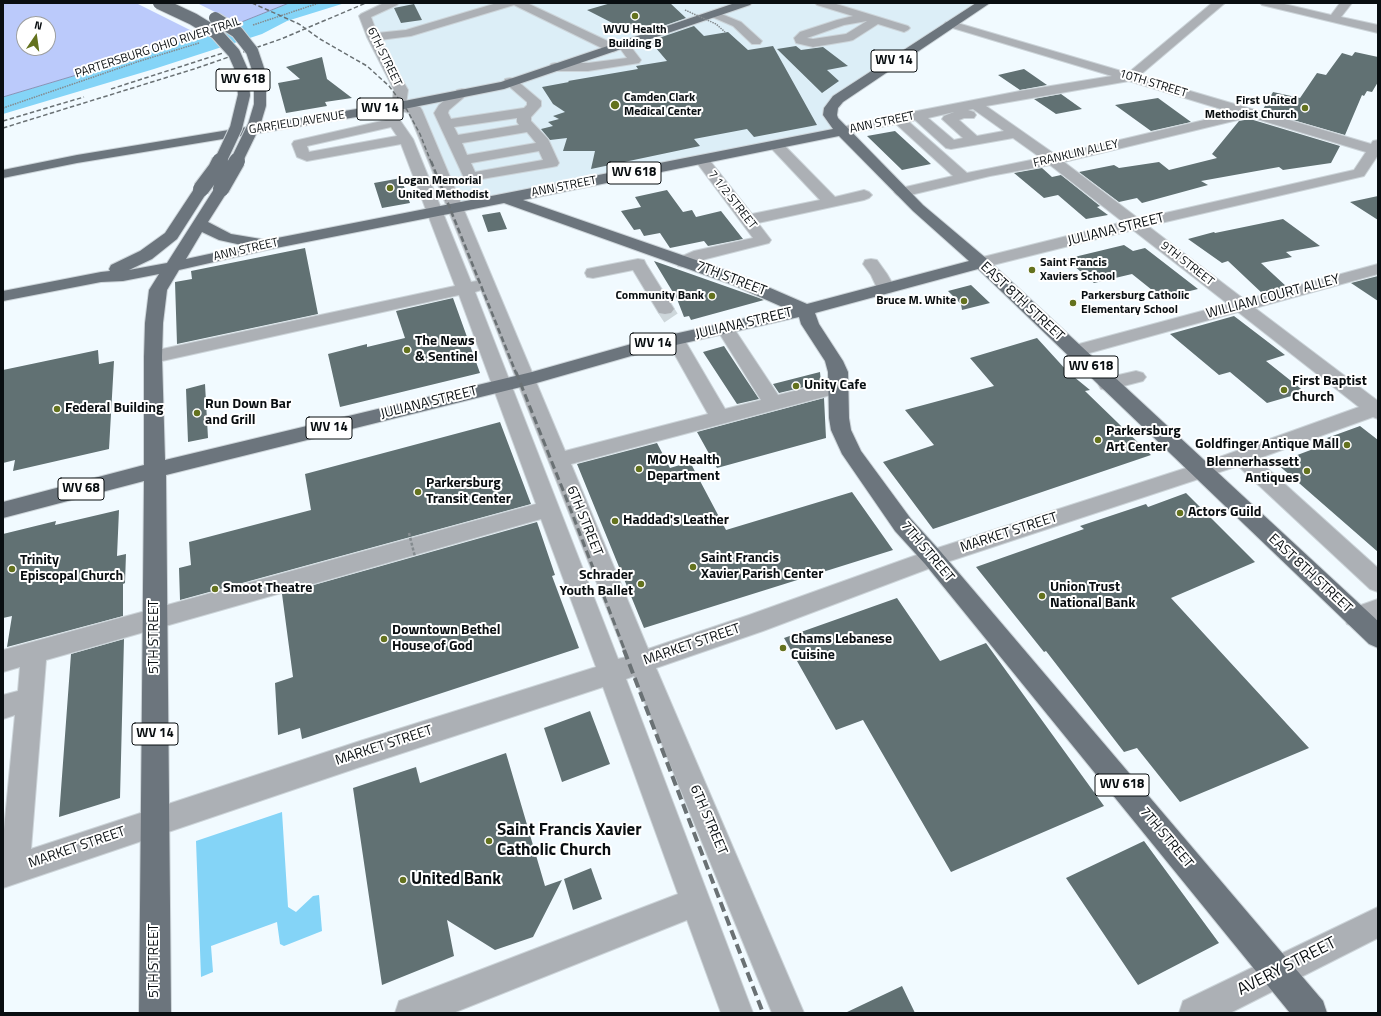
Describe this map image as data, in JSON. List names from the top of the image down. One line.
{"streets":{"main road":["WV 14","WV 618","GARFIELD AVENUE","ANN STREET","JULIANA STREET","7TH STREET","EAST 8TH STREET","WV 68","5TH STREET"],"street":["6TH STREET","10TH STREET","FRANKLIN ALLEY","7 1/2 STREET","9TH STREET","WILLIAM COURT ALLEY","MARKET STREET","AVERY STREET"],"path":["PARTERSBURG OHIO RIVER TRAIL"]},"crossings":[["6TH STREET","GARFIELD AVENUE"],["6TH STREET","ANN STREET"],["6TH STREET","JULIANA STREET"],["6TH STREET","MARKET STREET"],["WV 14","10TH STREET"],["WV 14","ANN STREET"],["WV 14","EAST 8TH STREET"],["WV 618","ANN STREET"],["WV 618","5TH STREET"],["10TH STREET","ANN STREET"],["10TH STREET","FRANKLIN ALLEY"],["10TH STREET","JULIANA STREET"],["ANN STREET","7 1/2 STREET"],["ANN STREET","9TH STREET"],["ANN STREET","7TH STREET"],["ANN STREET","EAST 8TH STREET"],["ANN STREET","5TH STREET"],["FRANKLIN ALLEY","9TH STREET"],["FRANKLIN ALLEY","EAST 8TH STREET"],["7 1/2 STREET","7TH STREET"],["JULIANA STREET","9TH STREET"],["JULIANA STREET","7TH STREET"],["JULIANA STREET","EAST 8TH STREET"],["JULIANA STREET","5TH STREET"],["9TH STREET","WILLIAM COURT ALLEY"],["9TH STREET","MARKET STREET"],["7TH STREET","MARKET STREET"],["7TH STREET","AVERY STREET"],["WILLIAM COURT ALLEY","EAST 8TH STREET"],["EAST 8TH STREET","MARKET STREET"],["MARKET STREET","5TH STREET"]],"places":["WVU Health Building B","Camden Clark Medical Center","First United Methodist Church","Logan Memorial United Methodist","Saint Francis Xaviers School","Community Bank","Bruce M. White","Parkersburg Catholic Elementary School","The News & Sentinel","Unity Cafe","First Baptist Church","Federal Building","Run Down Bar and Grill","Parkersburg Art Center","Goldfinger Antique Mall","MOV Health Department","Blennerhassett Antiques","Parkersburg Transit Center","Actors Guild","Haddad's Leather","Saint Francis Xavier Parish Center","Trinity Episcopal Church","Schrader Youth Ballet","Smoot Theatre","Union Trust National Bank","Downtown Bethel House of God","Chams Lebanese Cuisine","Saint Francis Xavier Catholic Church","United Bank"],"north":"top"}
